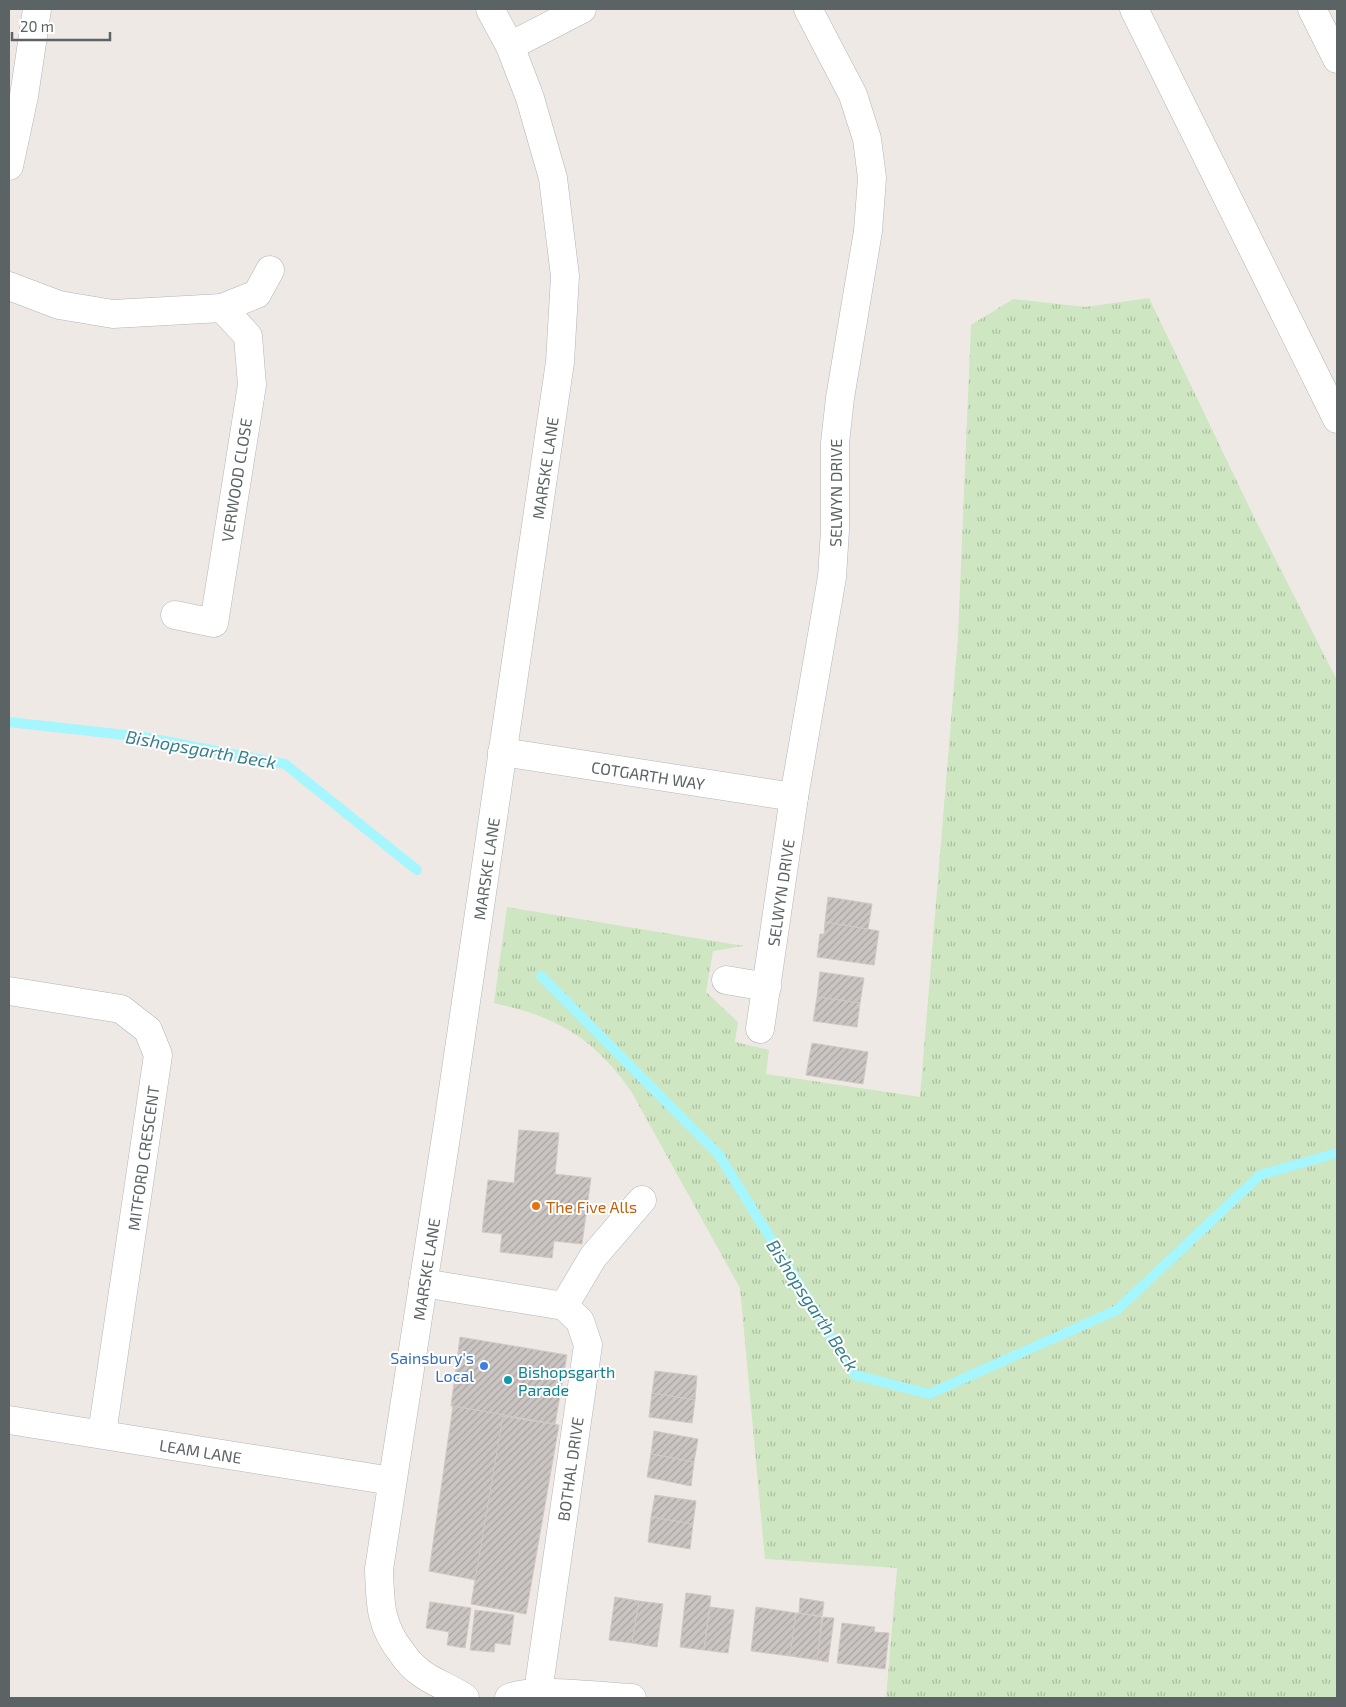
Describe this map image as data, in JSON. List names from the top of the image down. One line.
{"streets":{"street":["MARSKE LANE","VERWOOD CLOSE","SELWYN DRIVE","COTGARTH WAY","MITFORD CRESCENT","LEAM LANE","BOTHAL DRIVE"]},"crossings":[["MARSKE LANE","COTGARTH WAY"],["MARSKE LANE","LEAM LANE"],["SELWYN DRIVE","COTGARTH WAY"],["MITFORD CRESCENT","LEAM LANE"]],"water":["Bishopsgarth Beck"],"places":["The Five Alls","Sainsbury's Local","Bishopsgarth Parade"],"scale_bar":"20 m"}
